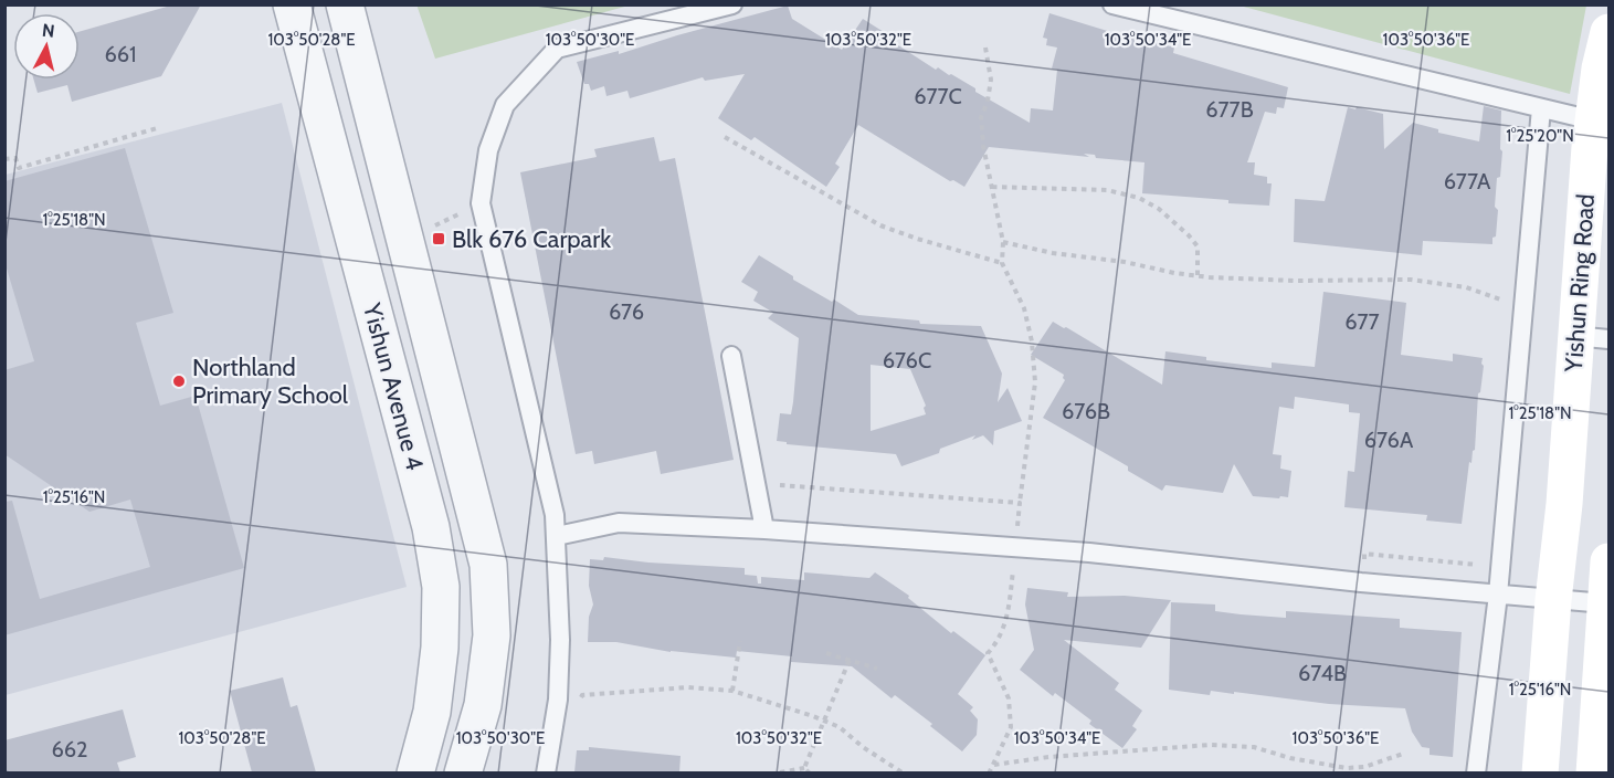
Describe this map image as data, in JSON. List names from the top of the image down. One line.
{"streets":{"main road":["Yishun Ring Road"],"street":["Yishun Avenue 4"]},"places":{"transit":["Blk 676 Carpark"],"other":["Northland Primary School"]},"house_numbers":["661","677C","677B","677A","676","677","676C","676B","676A","674B","662"],"north":"top","coordinates":["103°50'28\"E","103°50'30\"E","103°50'32\"E","103°50'34\"E","103°50'36\"E","1°25'20\"N","1°25'18\"N","1°25'16\"N"]}
